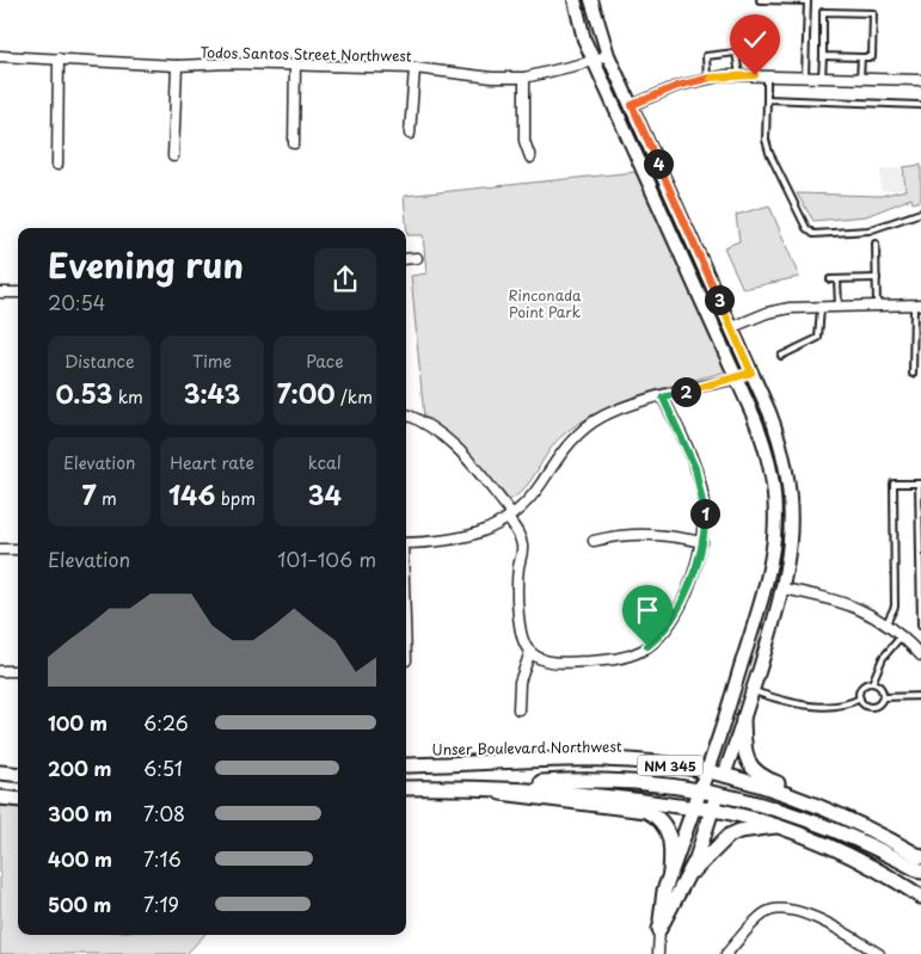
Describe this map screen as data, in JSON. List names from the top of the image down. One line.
{"streets":{"main road":["Unser Boulevard Northwest","NM 345"],"street":["Todos Santos Street Northwest"]},"parks":["Rinconada Point Park"],"page":{"pins":["4","3","2","1"],"heading":["Evening run","20:54"],"stats":[["Distance","0.53 km"],["Time","3:43"],["Pace","7:00 /km"],["Elevation","7 m"],["Heart rate","146 bpm"],["kcal","34"]],"chart":["Elevation","101–106 m"],"list":[{"name":"100 m","note":"6:26"},{"name":"200 m","note":"6:51"},{"name":"300 m","note":"7:08"},{"name":"400 m","note":"7:16"},{"name":"500 m","note":"7:19"}]}}
